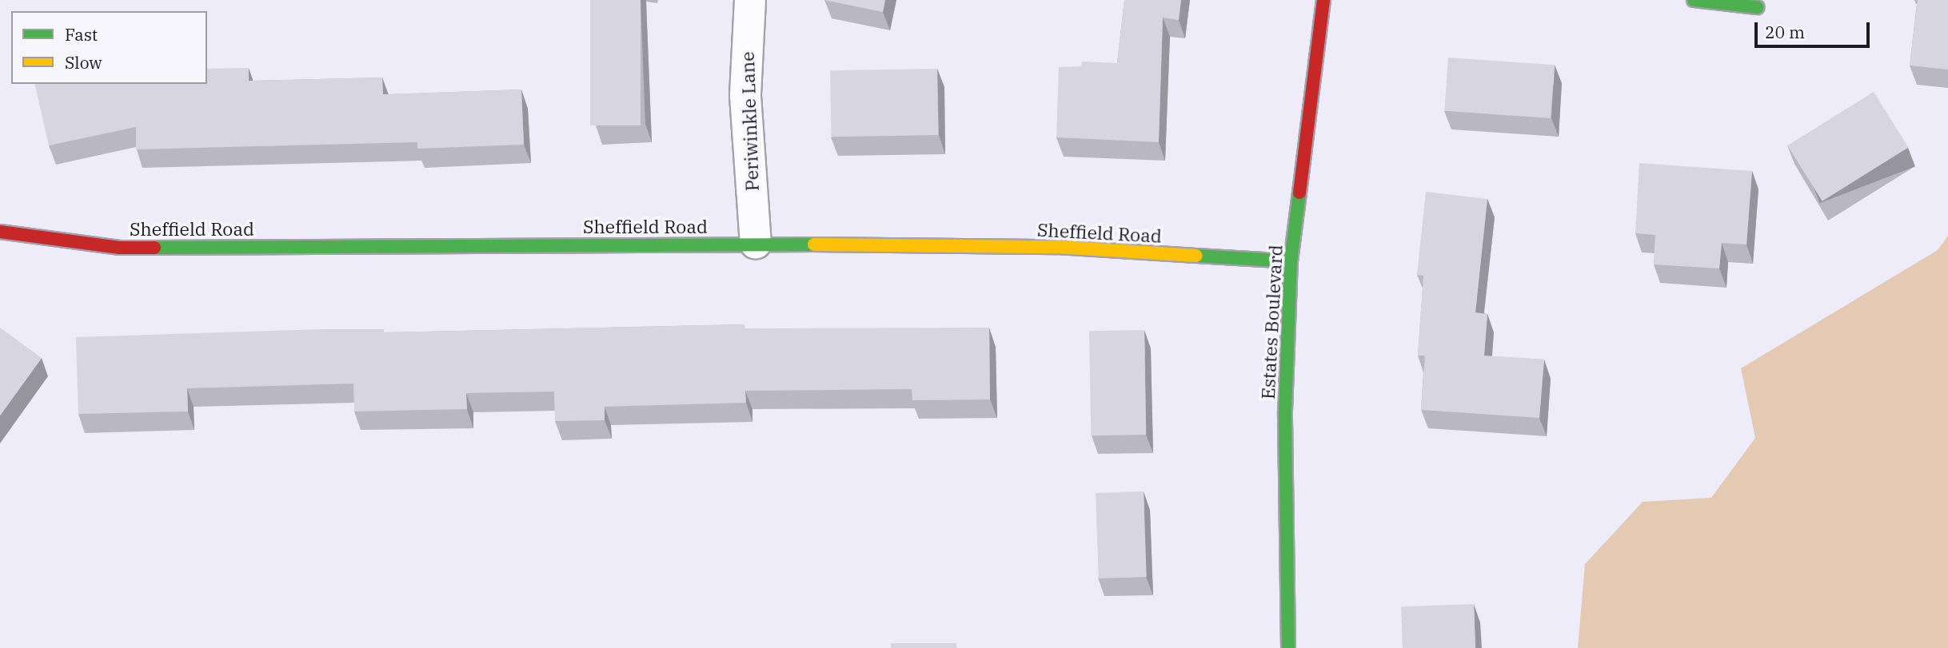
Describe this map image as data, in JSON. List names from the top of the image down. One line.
{"streets":{"street":["Periwinkle Lane","Sheffield Road","Estates Boulevard"]},"crossings":[["Periwinkle Lane","Sheffield Road"],["Sheffield Road","Estates Boulevard"]],"legend":["Fast","Slow"],"scale_bar":"20 m"}
